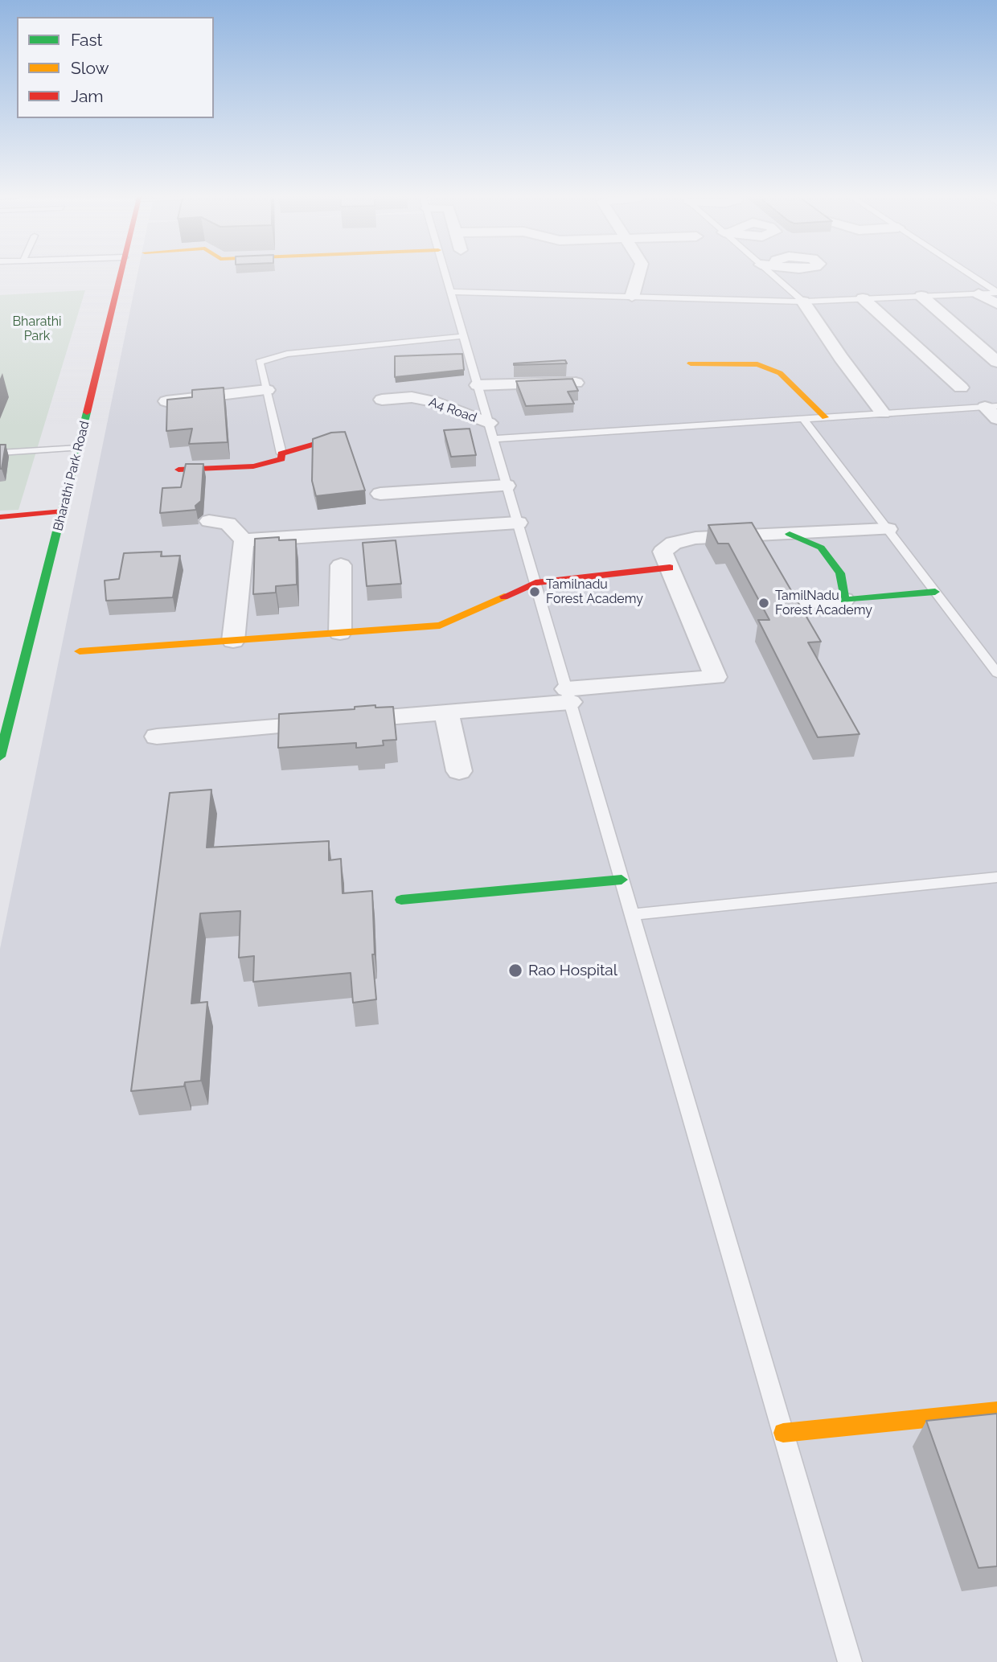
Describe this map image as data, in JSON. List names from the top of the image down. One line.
{"streets":{"street":["A4 Road","Bharathi Park Road"]},"parks":["Bharathi Park"],"places":["Tamilnadu Forest Academy","TamilNadu Forest Academy","Rao Hospital"],"legend":["Fast","Slow","Jam"]}
